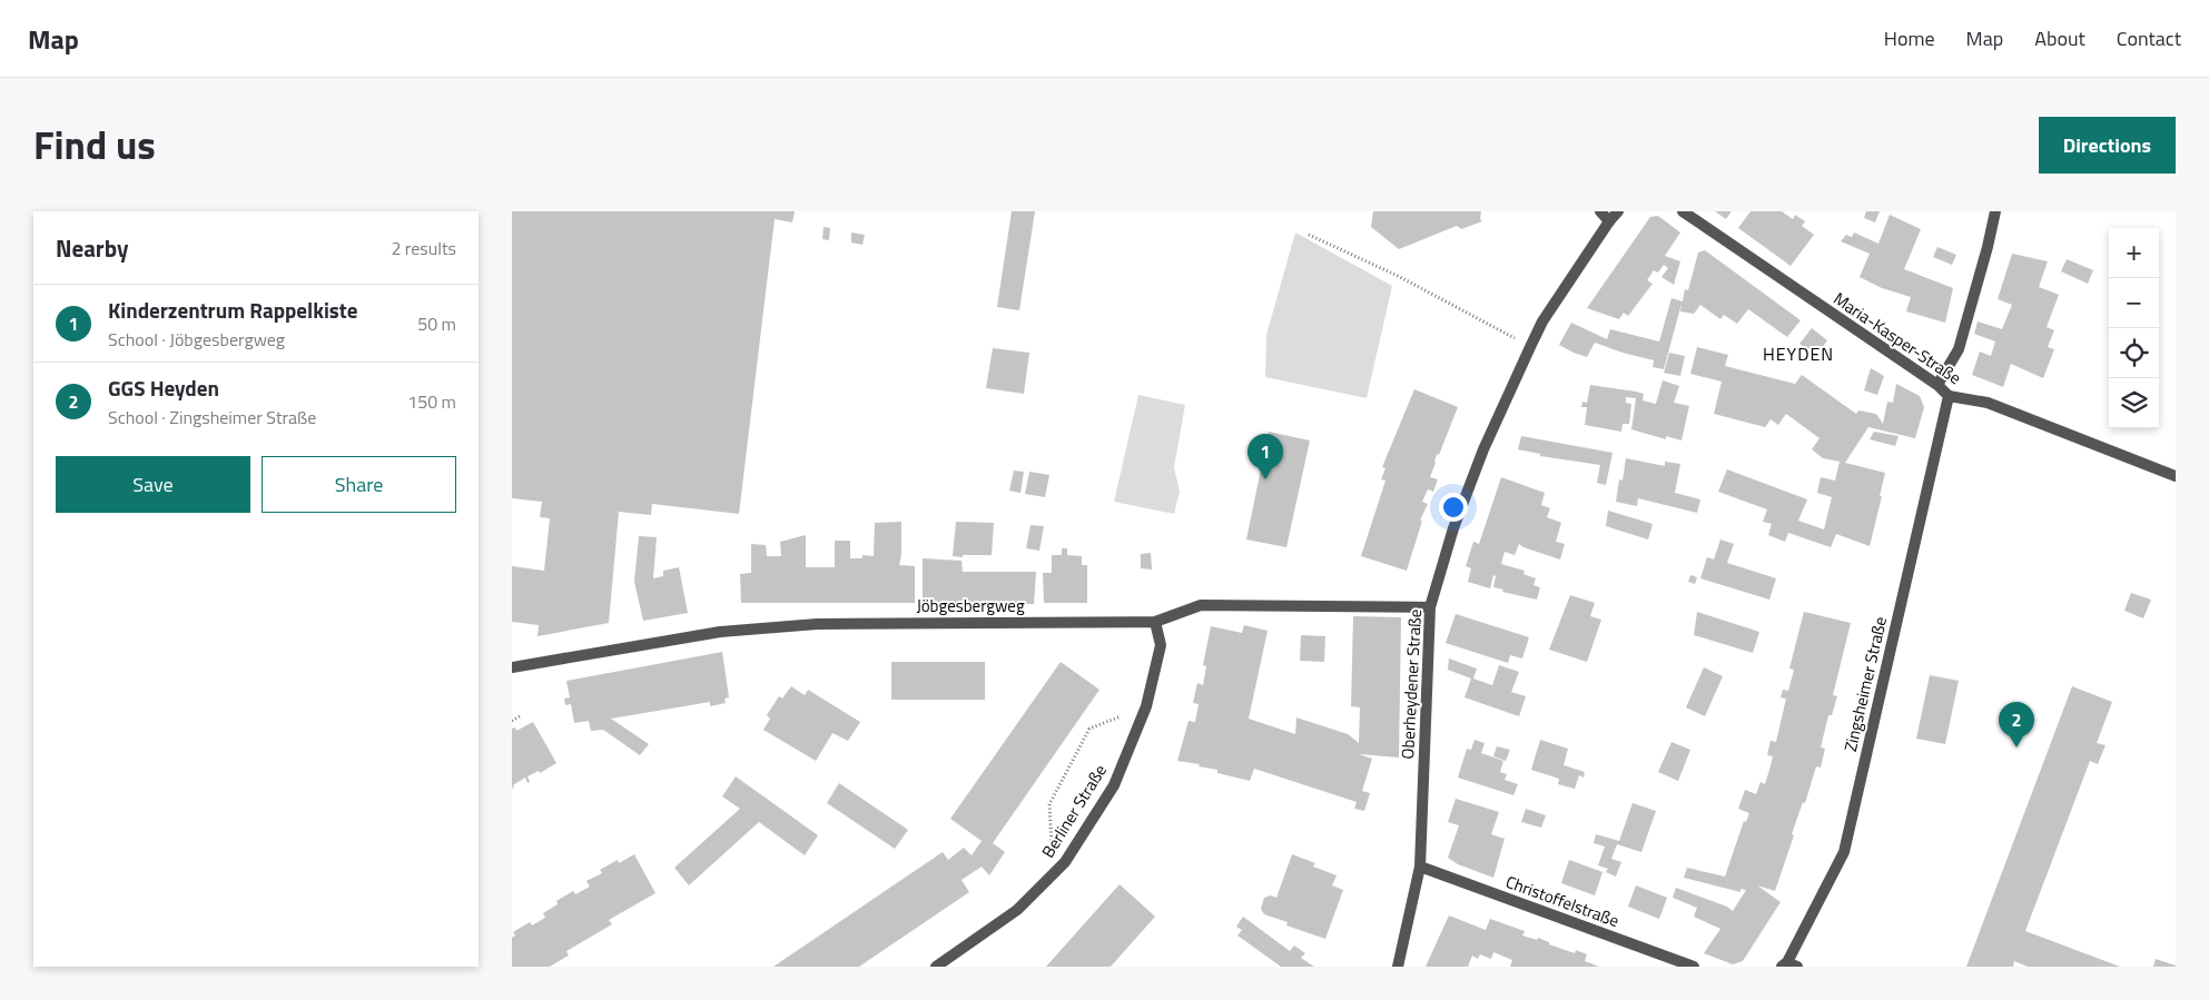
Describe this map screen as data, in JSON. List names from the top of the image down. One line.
{"streets":{"street":["Maria-Kasper-Straße","Jöbgesbergweg","Oberheydener Straße","Zingsheimer Straße","Berliner Straße","Christoffelstraße"]},"crossings":[["Maria-Kasper-Straße","Zingsheimer Straße"],["Jöbgesbergweg","Oberheydener Straße"],["Jöbgesbergweg","Berliner Straße"],["Oberheydener Straße","Christoffelstraße"]],"districts":["HEYDEN"],"page":{"header":"Map","nav":["Home","Map","About","Contact"],"title":"Find us","buttons":["Directions",["Save","Share"]],"heading":["Nearby","2 results"],"map_buttons":["+","−"],"list":[{"mark":"1","name":"Kinderzentrum Rappelkiste","note":"School · Jöbgesbergweg","value":"50 m"},{"mark":"2","name":"GGS Heyden","note":"School · Zingsheimer Straße","value":"150 m"}],"pins":["1","2"]}}
